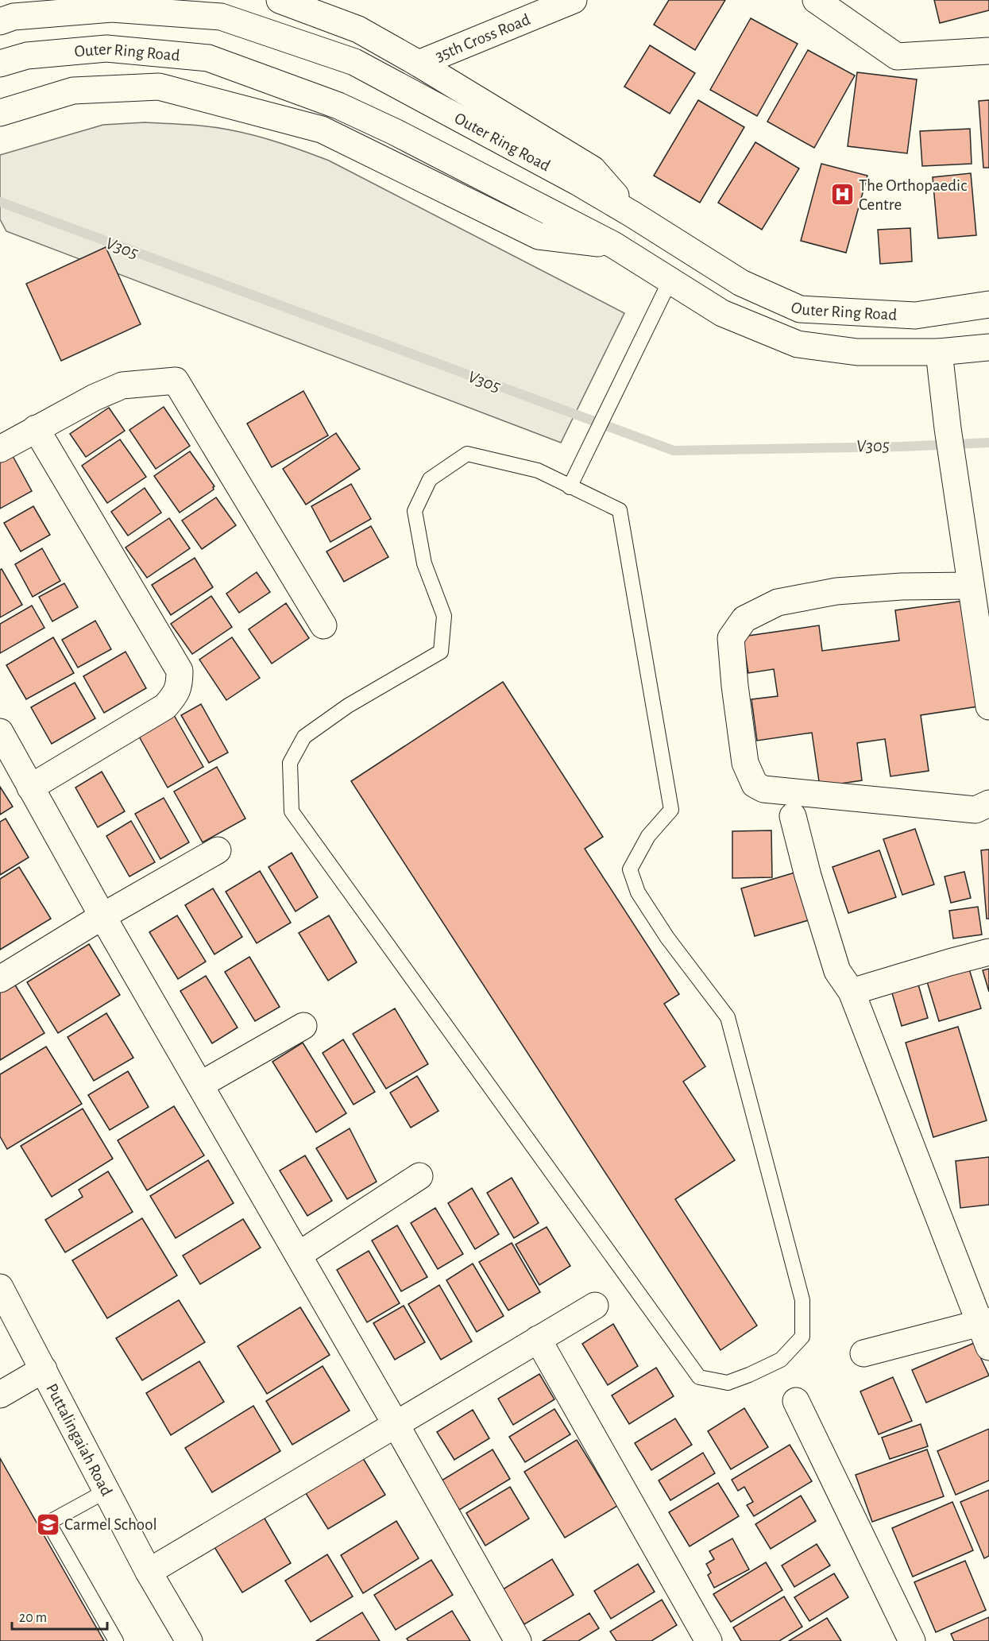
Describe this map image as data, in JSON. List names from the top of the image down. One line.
{"streets":{"main road":["35th Cross Road","Outer Ring Road","Puttalingaiah Road"]},"water":["V305"],"places":{"hospital":["The Orthopaedic Centre"],"school or university":["Carmel School"]},"scale_bar":"20 m"}
